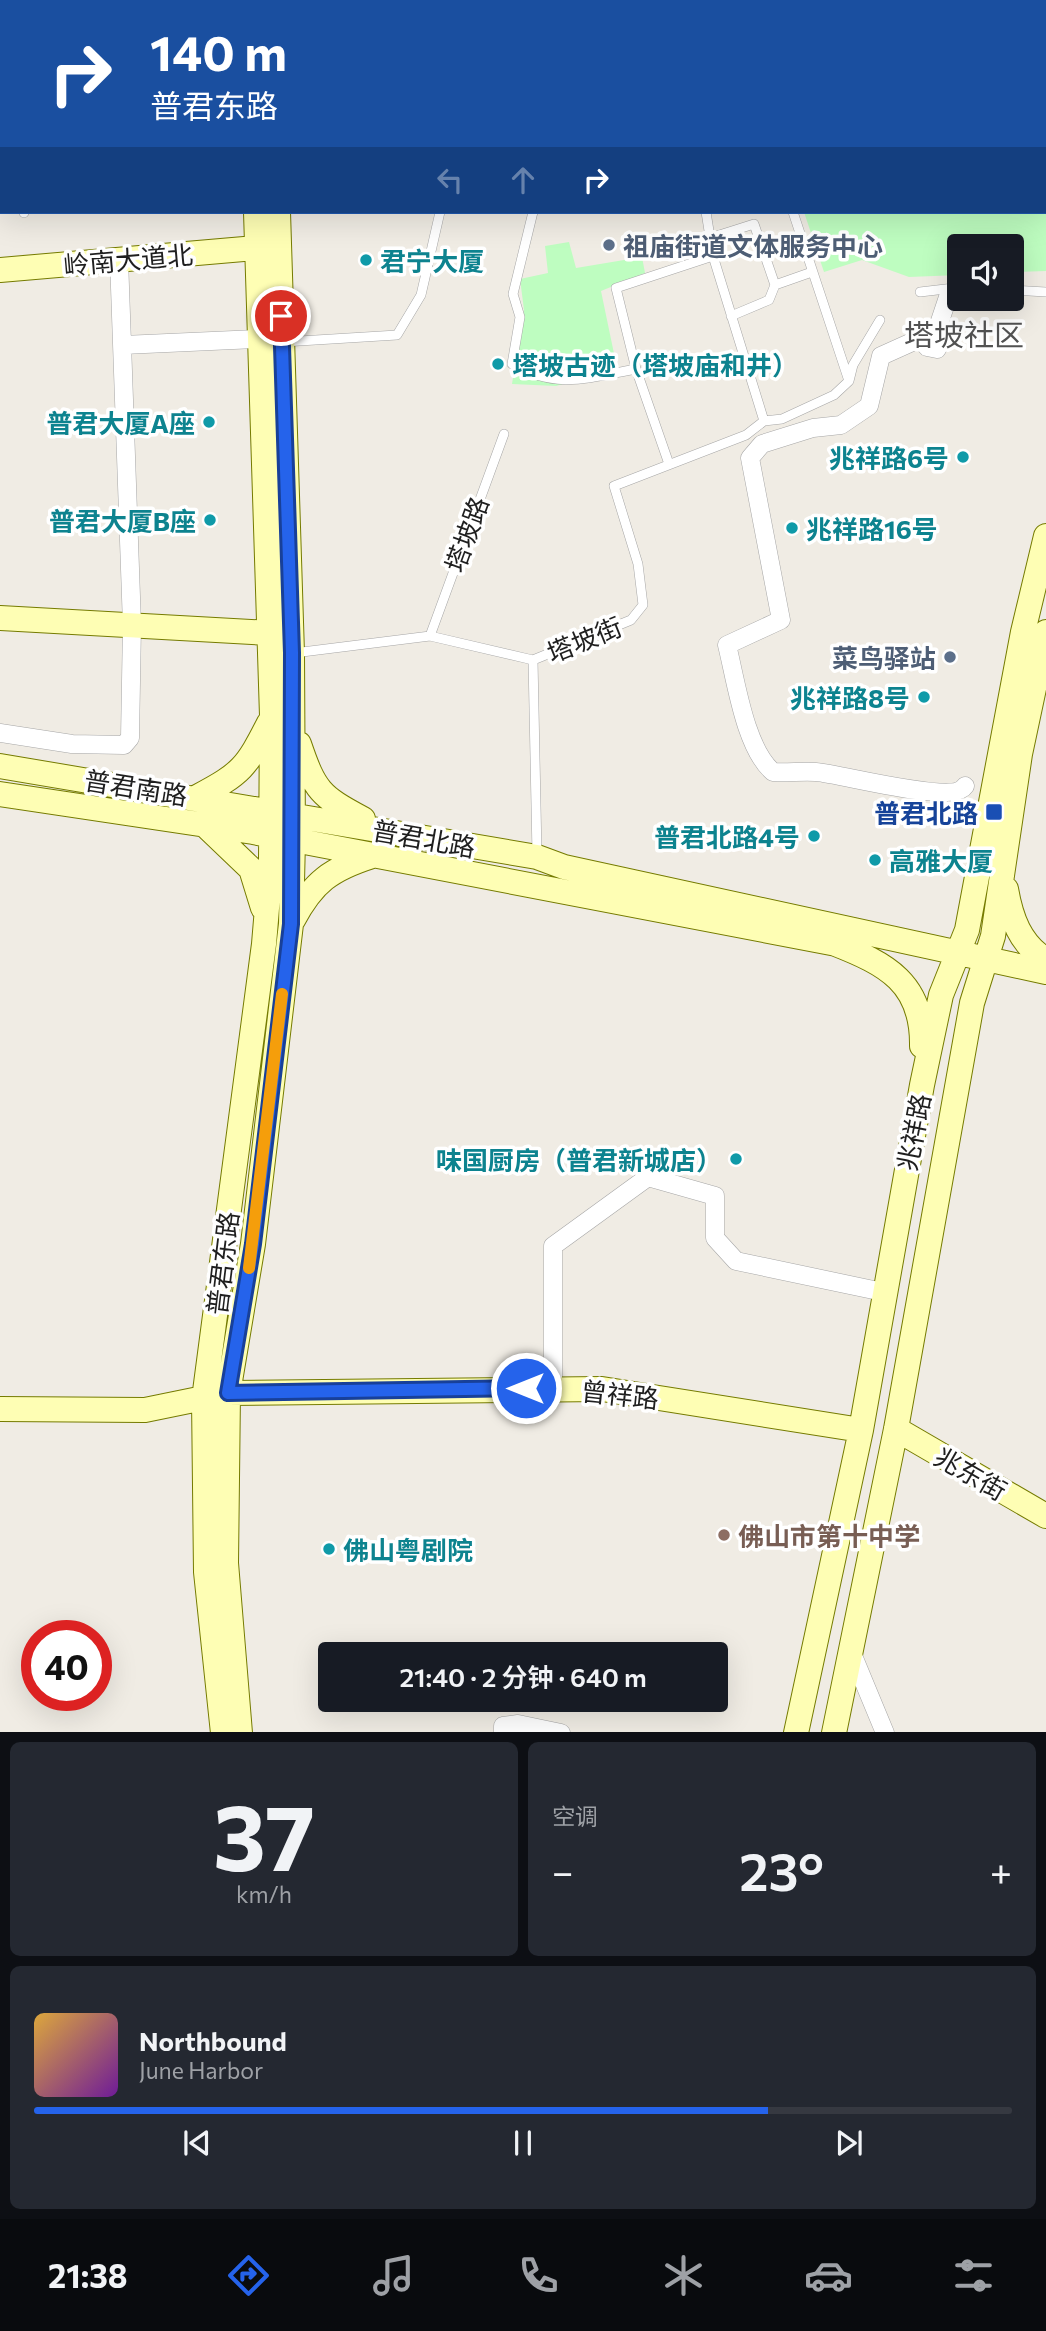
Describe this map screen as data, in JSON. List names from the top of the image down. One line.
{"streets":{"main road":["岭南大道北","普君南路","普君北路","兆祥路","普君东路","曾祥路","兆东街"],"lane":["塔坡路","塔坡街"]},"crossings":[["塔坡街","普君北路"],["普君南路","普君北路"],["普君南路","普君东路"],["普君北路","兆祥路"],["普君北路","普君东路"],["兆祥路","曾祥路"],["兆祥路","兆东街"],["普君东路","曾祥路"]],"districts":["塔坡社区"],"places":{"other":["祖庙街道文体服务中心","君宁大厦","塔坡古迹（塔坡庙和井）","普君大厦A座","兆祥路6号","普君大厦B座","兆祥路16号","菜鸟驿站","兆祥路8号","普君北路4号","高雅大厦","味国厨房（普君新城店）","佛山市第十中学","佛山粤剧院"],"transit":["普君北路"]},"page":{"turn":["140 m","普君东路"],"limit":"40","trip":"21:40 · 2 分钟 · 640 m","tile":[["37","km/h"],"空调"],"heat":["−","23°","+"],"song":["Northbound","June Harbor"],"tabs":"21:38"}}
